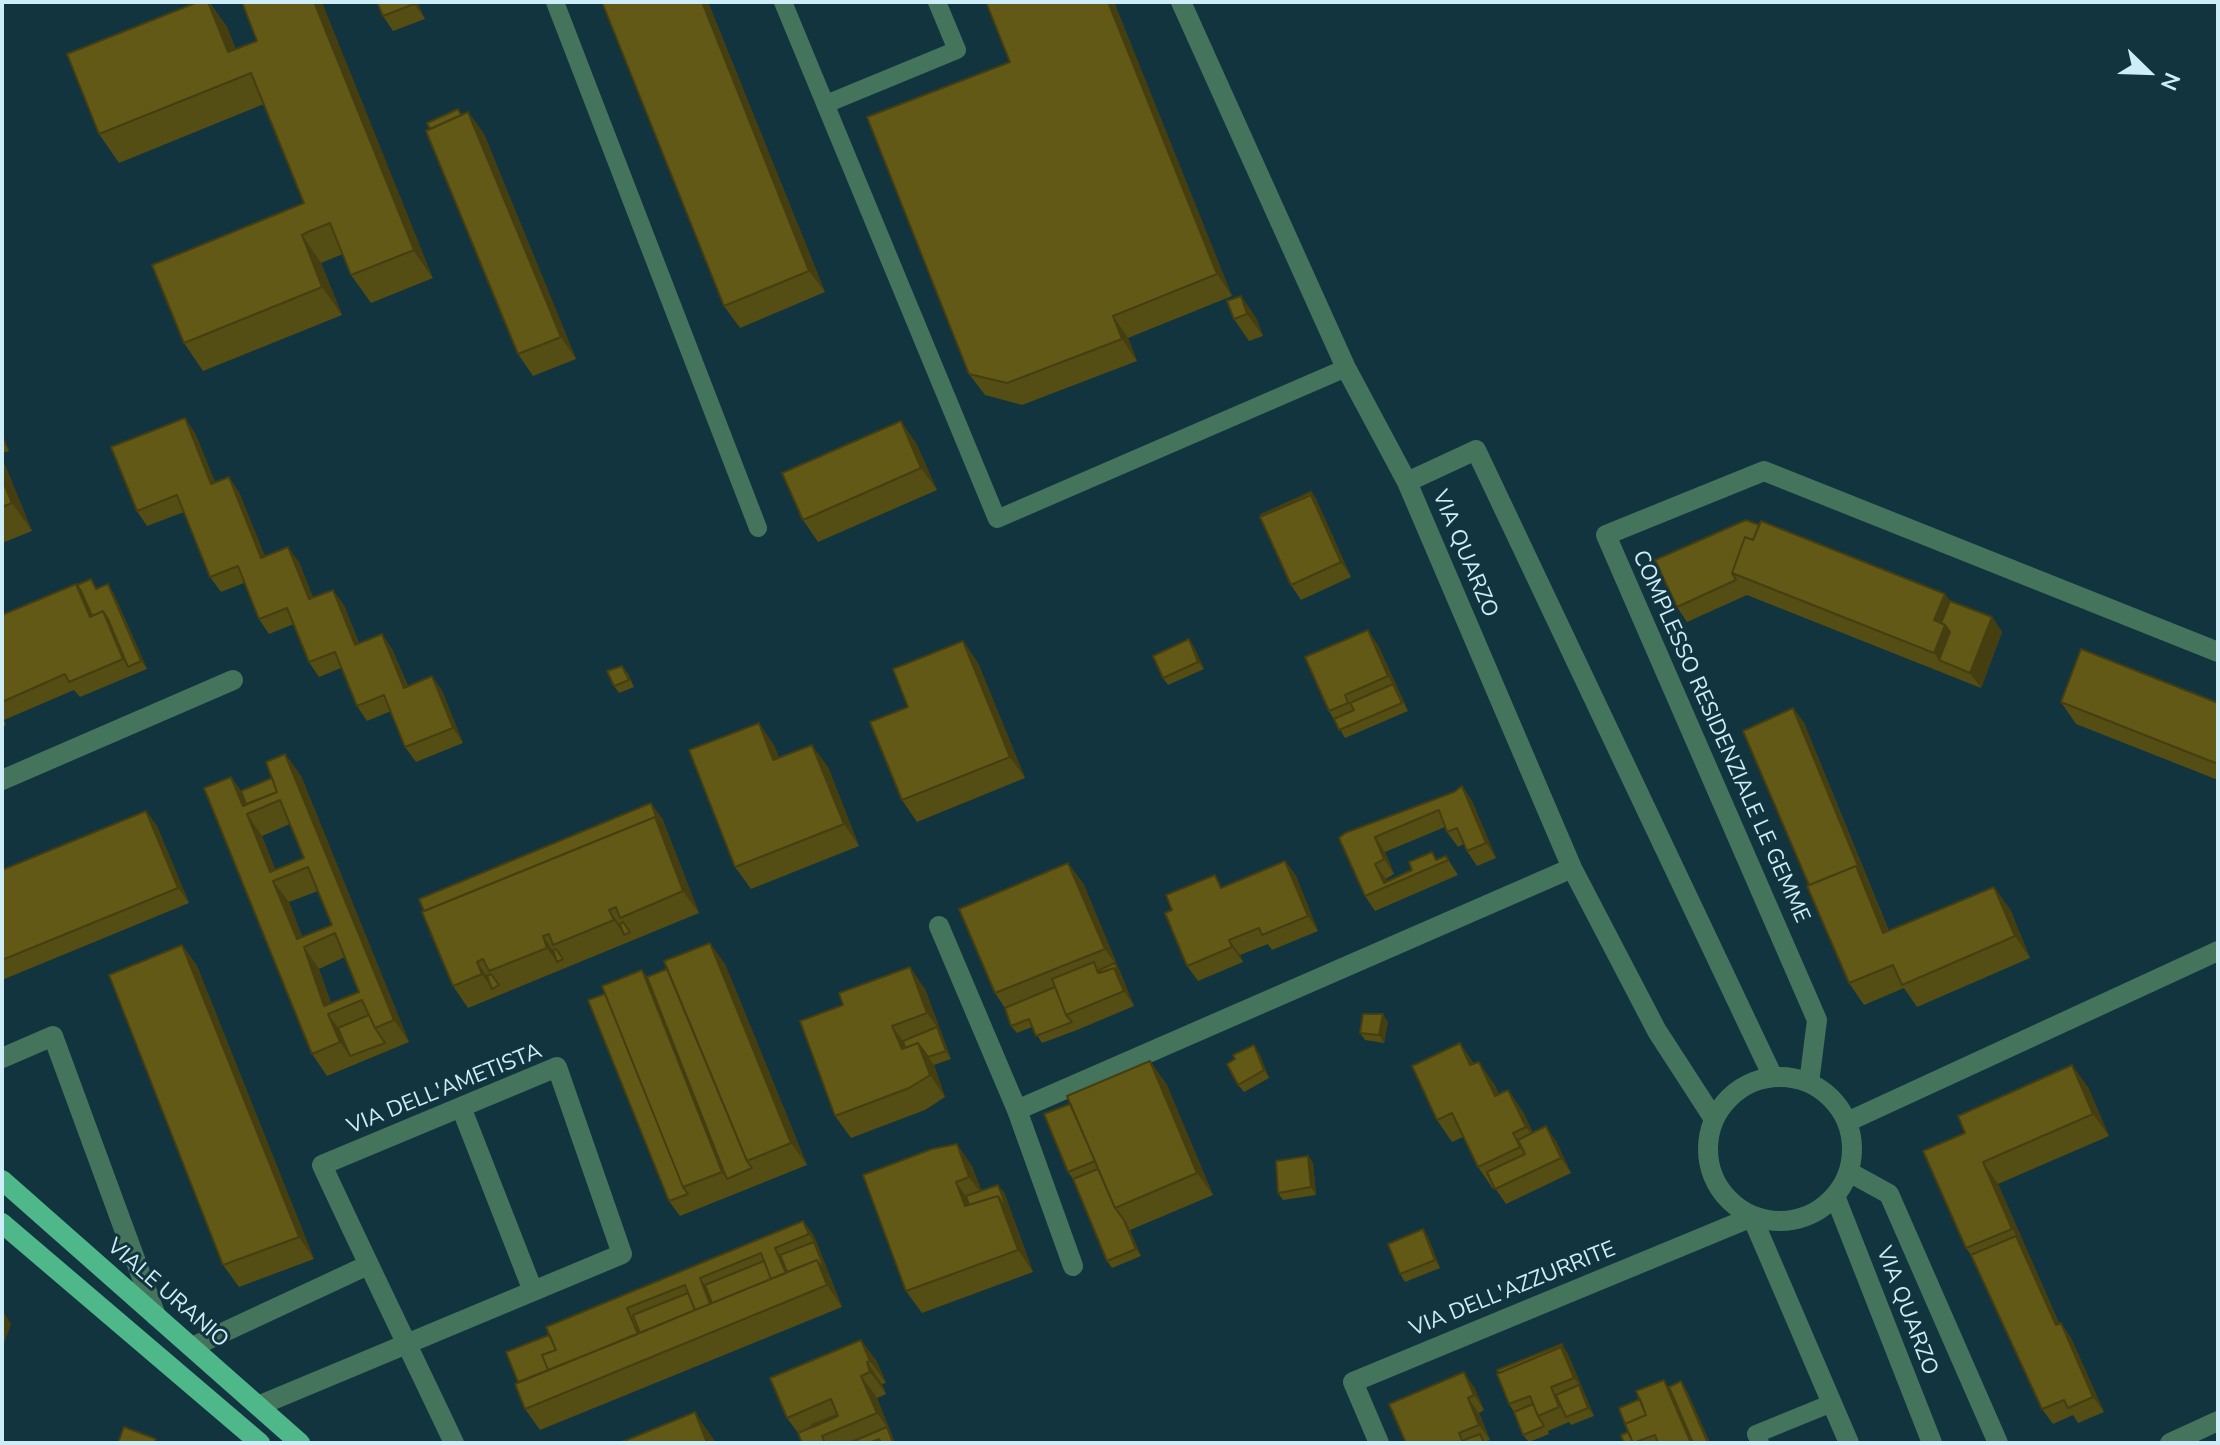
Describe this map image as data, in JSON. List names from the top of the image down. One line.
{"streets":{"main road":["VIALE URANIO"],"street":["VIA QUARZO","COMPLESSO RESIDENZIALE LE GEMME","VIA DELL'AMETISTA","VIA DELL'AZZURRITE"]},"crossings":[["VIA QUARZO","COMPLESSO RESIDENZIALE LE GEMME"],["VIA QUARZO","VIA DELL'AZZURRITE"],["COMPLESSO RESIDENZIALE LE GEMME","VIA DELL'AZZURRITE"],["VIA DELL'AMETISTA","VIALE URANIO"]],"north":"bottom right"}
